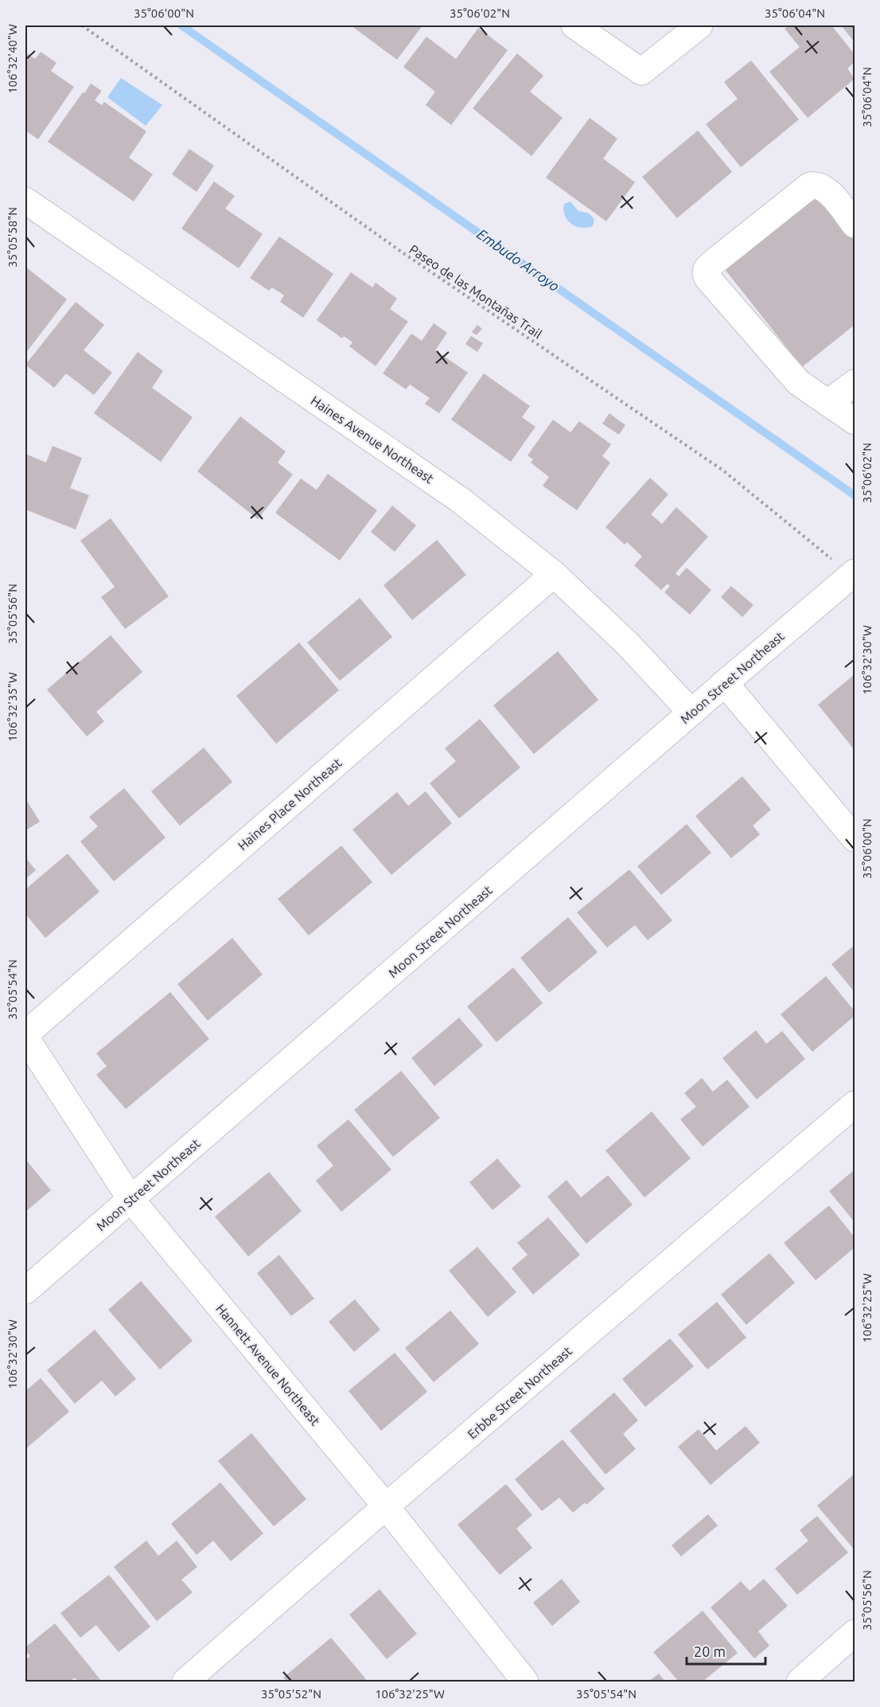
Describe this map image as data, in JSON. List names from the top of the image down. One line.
{"streets":{"street":["Haines Avenue Northeast","Moon Street Northeast","Haines Place Northeast","Hannett Avenue Northeast","Erbbe Street Northeast"],"path":["Paseo de las Montañas Trail"]},"crossings":[["Paseo de las Montañas Trail","Moon Street Northeast"],["Haines Avenue Northeast","Moon Street Northeast"],["Haines Avenue Northeast","Haines Place Northeast"],["Moon Street Northeast","Hannett Avenue Northeast"],["Haines Place Northeast","Hannett Avenue Northeast"],["Hannett Avenue Northeast","Erbbe Street Northeast"]],"water":["Embudo Arroyo"],"scale_bar":"20 m","coordinates":["35°06'00\"N","35°06'02\"N","35°06'04\"N","106°32'40\"W","35°05'58\"N","35°05'56\"N","106°32'30\"W","106°32'35\"W","35°05'54\"N","106°32'25\"W","35°05'52\"N"]}
